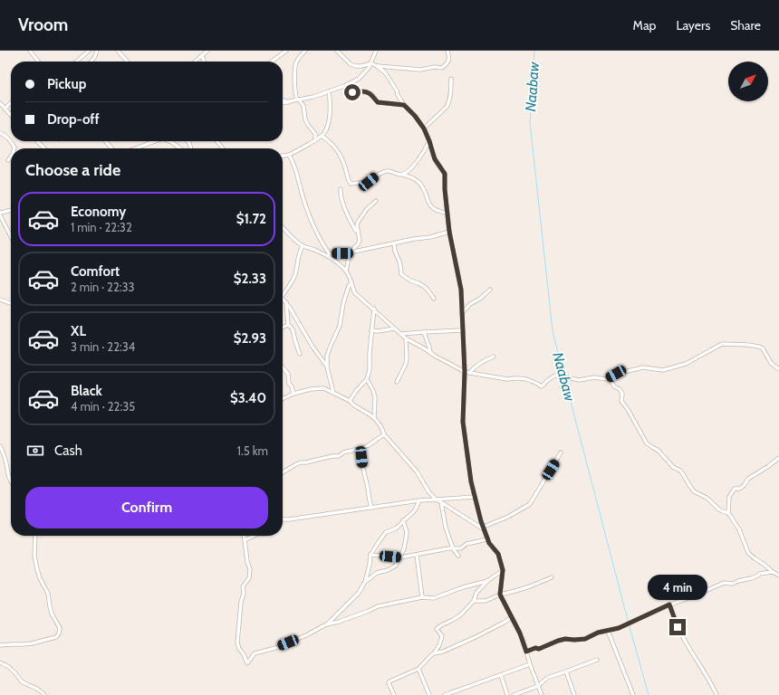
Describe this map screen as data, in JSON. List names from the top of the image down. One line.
{"water":["Naabaw"],"north":"top right","page":{"header":"Vroom","nav":["Map","Layers","Share"],"banner":["Pickup","Drop-off"],"heading":"Choose a ride","list":[{"name":"Economy","note":"1 min · 22:32","value":"$1.72"},{"name":"Comfort","note":"2 min · 22:33","value":"$2.33"},{"name":"XL","note":"3 min · 22:34","value":"$2.93"},{"name":"Black","note":"4 min · 22:35","value":"$3.40"}],"pay":["Cash","1.5 km"],"buttons":"Confirm","bubble":"4 min"}}
